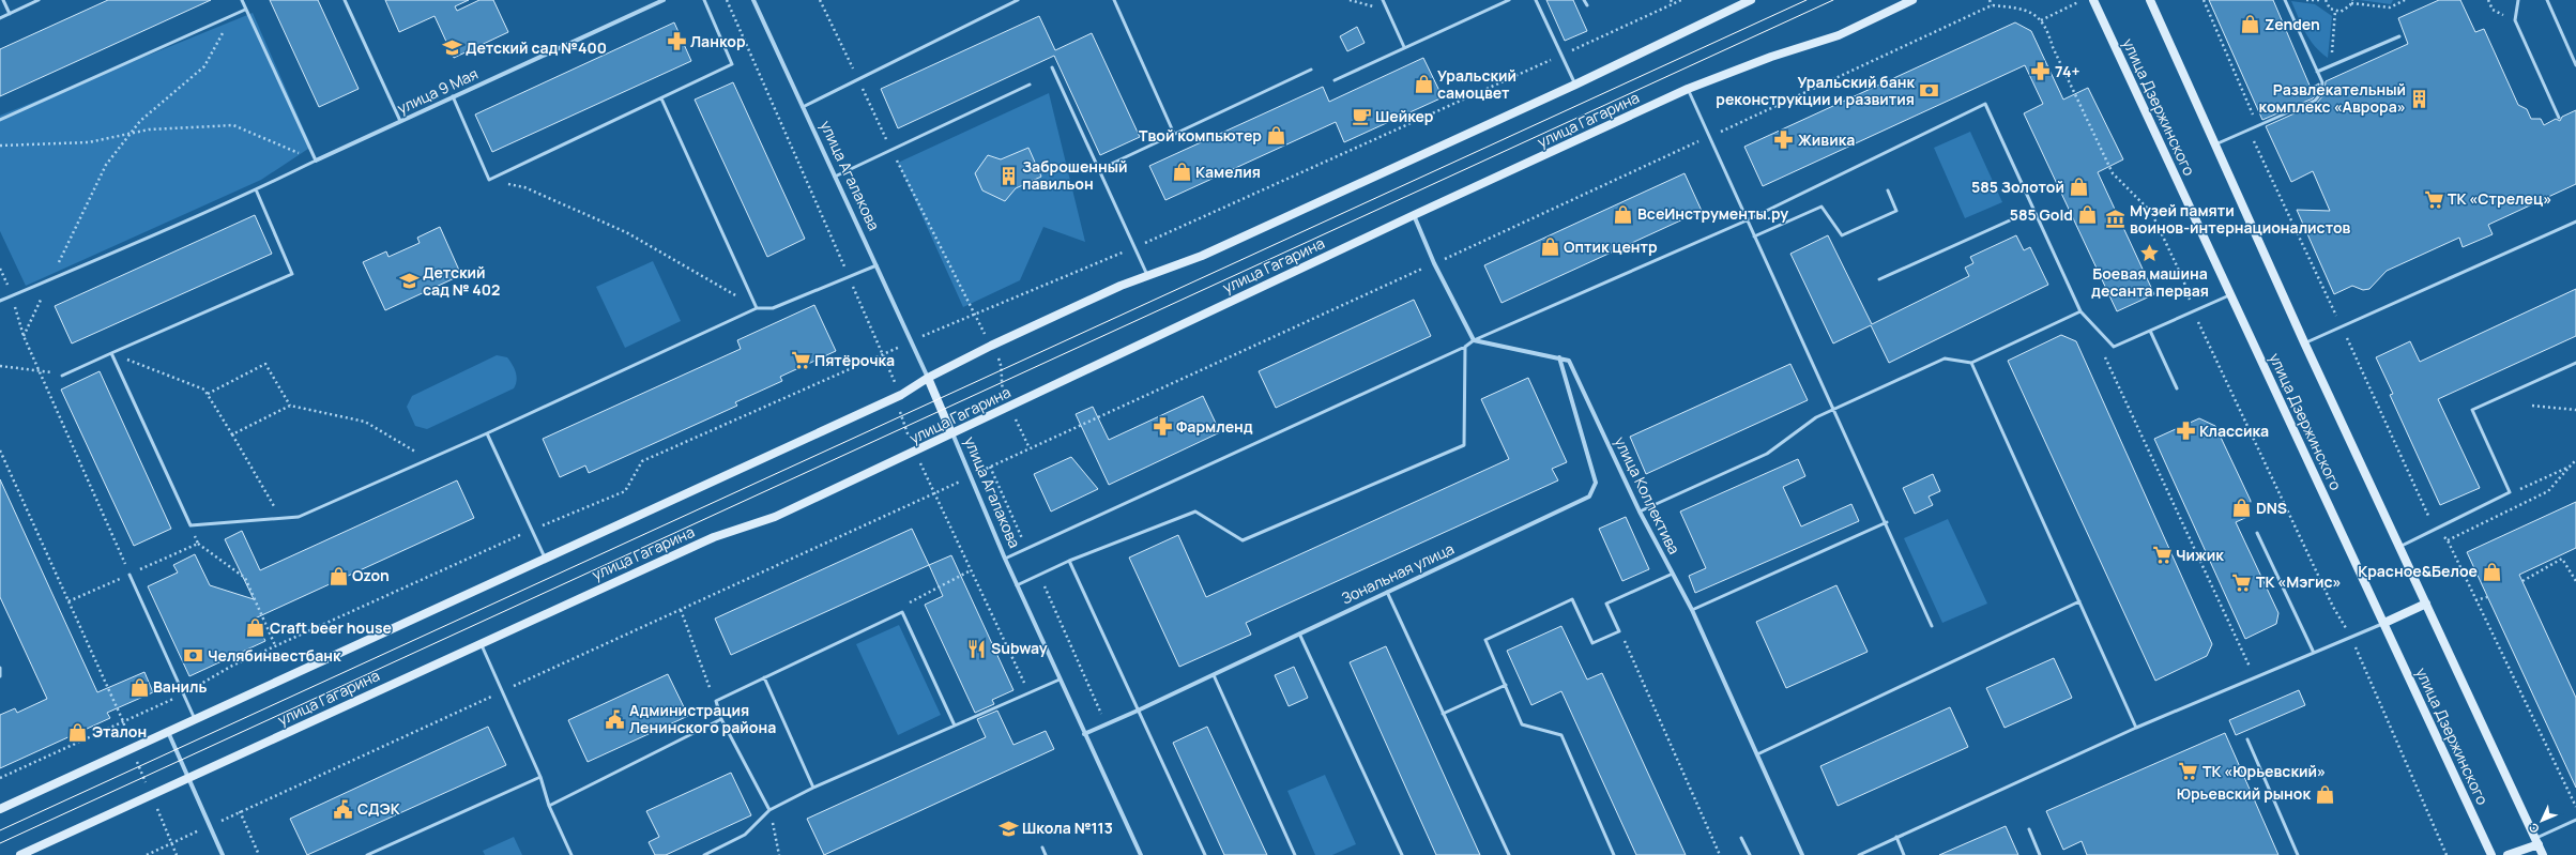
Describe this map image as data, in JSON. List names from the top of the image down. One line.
{"streets":{"main road":["улица Дзержинского","улица Гагарина","улица Агалакова"],"street":["улица 9 Мая","улица Коллектива","Зональная улица"]},"crossings":[["улица Гагарина","улица Агалакова"],["улица Агалакова","Зональная улица"],["улица Коллектива","Зональная улица"]],"places":{"shop":["Zenden","Уральский самоцвет","Твой компьютер","Камелия","585 Золотой","ВсеИнструменты.ру","585 Gold","Оптик центр","DNS","Красное&Белое","Ozon","Craft beer house","Ваниль","Эталон","Юрьевский рынок"],"pharmacy":["Ланкор","74+","Живика","Фармленд","Классика"],"school or university":["Детский сад №400","Детский сад № 402","Школа №113"],"bank":["Уральский банк реконструкции и развития","Челябинвестбанк"],"building":["Развлекательный комплекс «Аврора»","Заброшенный павильон"],"cafe":["Шейкер"],"supermarket":["ТК «Стрелец»","Пятёрочка","Чижик","ТК «Мэгис»","ТК «Юрьевский»"],"museum":["Музей памяти воинов-интернационалистов"],"place":["Боевая машина десанта первая"],"restaurant":["Subway"],"public building":["Администрация Ленинского района","СДЭК"]},"north":"bottom left"}
